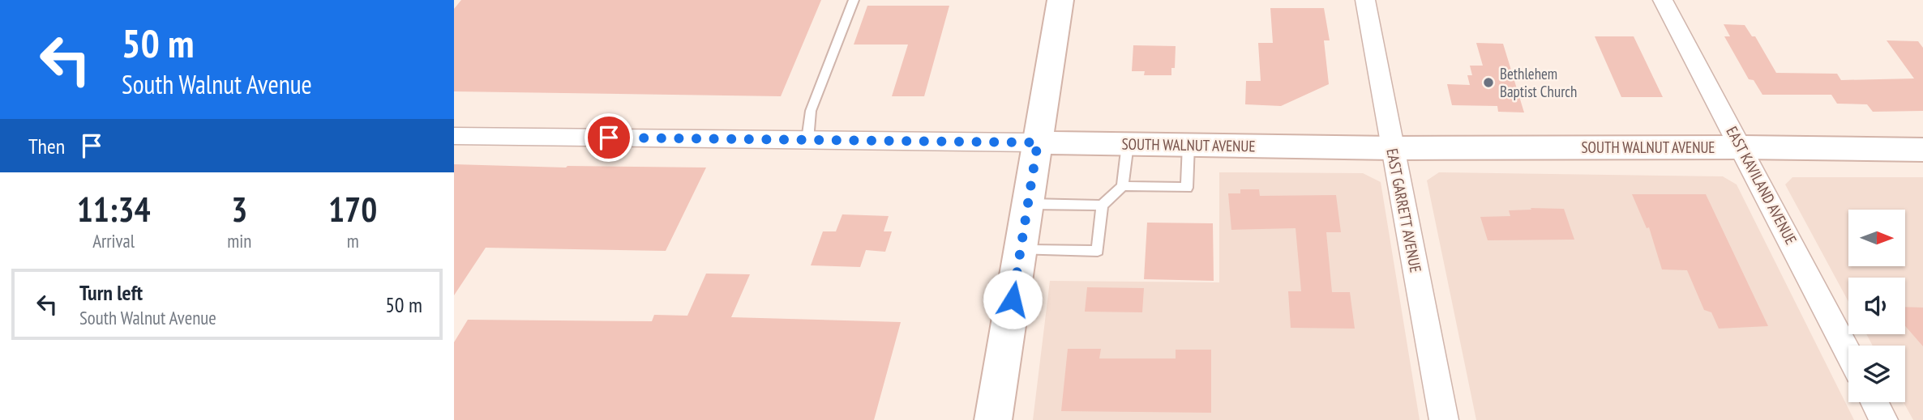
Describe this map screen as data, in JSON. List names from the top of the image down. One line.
{"streets":{"street":["SOUTH WALNUT AVENUE","EAST KAVILAND AVENUE","EAST GARRETT AVENUE"]},"crossings":[["SOUTH WALNUT AVENUE","EAST KAVILAND AVENUE"],["SOUTH WALNUT AVENUE","EAST GARRETT AVENUE"]],"places":["Bethlehem Baptist Church"],"north":"right","page":{"turn":["50 m","South Walnut Avenue"],"then":"Then","eta":["11:34","Arrival","3","min","170","m"],"list":[{"name":"Turn left","note":"South Walnut Avenue","value":"50 m"}]}}
